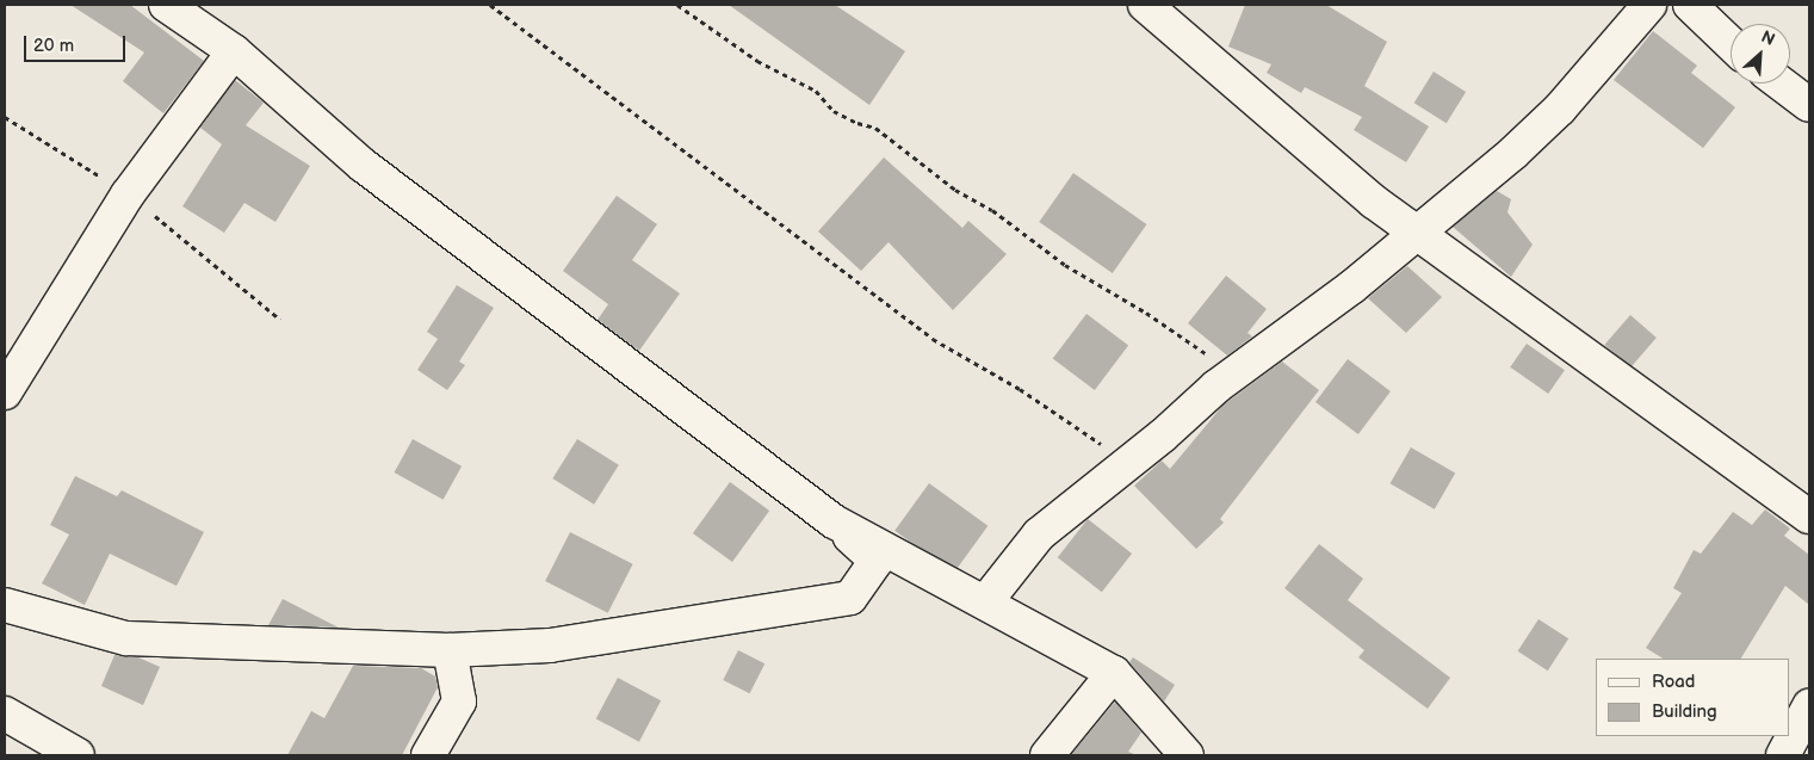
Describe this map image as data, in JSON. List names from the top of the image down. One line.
{"legend":["Road","Building"],"scale_bar":"20 m","north":"top right"}
